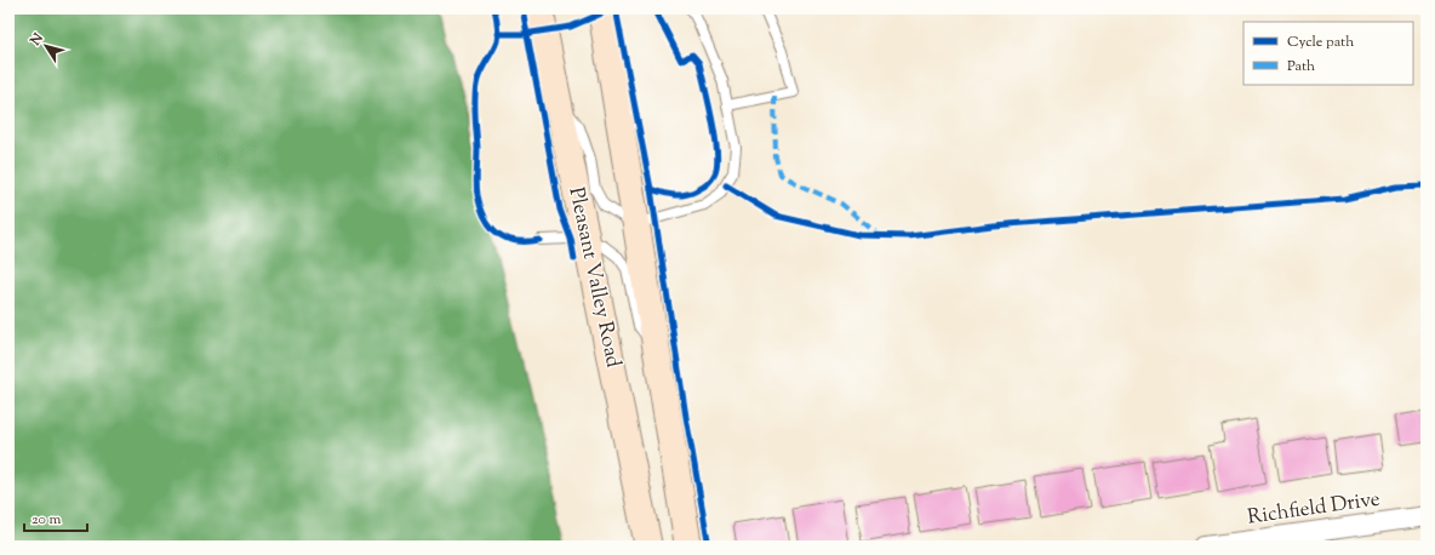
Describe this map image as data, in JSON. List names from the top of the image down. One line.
{"streets":{"main road":["Pleasant Valley Road"],"street":["Richfield Drive"]},"legend":["Cycle path","Path"],"scale_bar":"20 m","north":"top left"}
